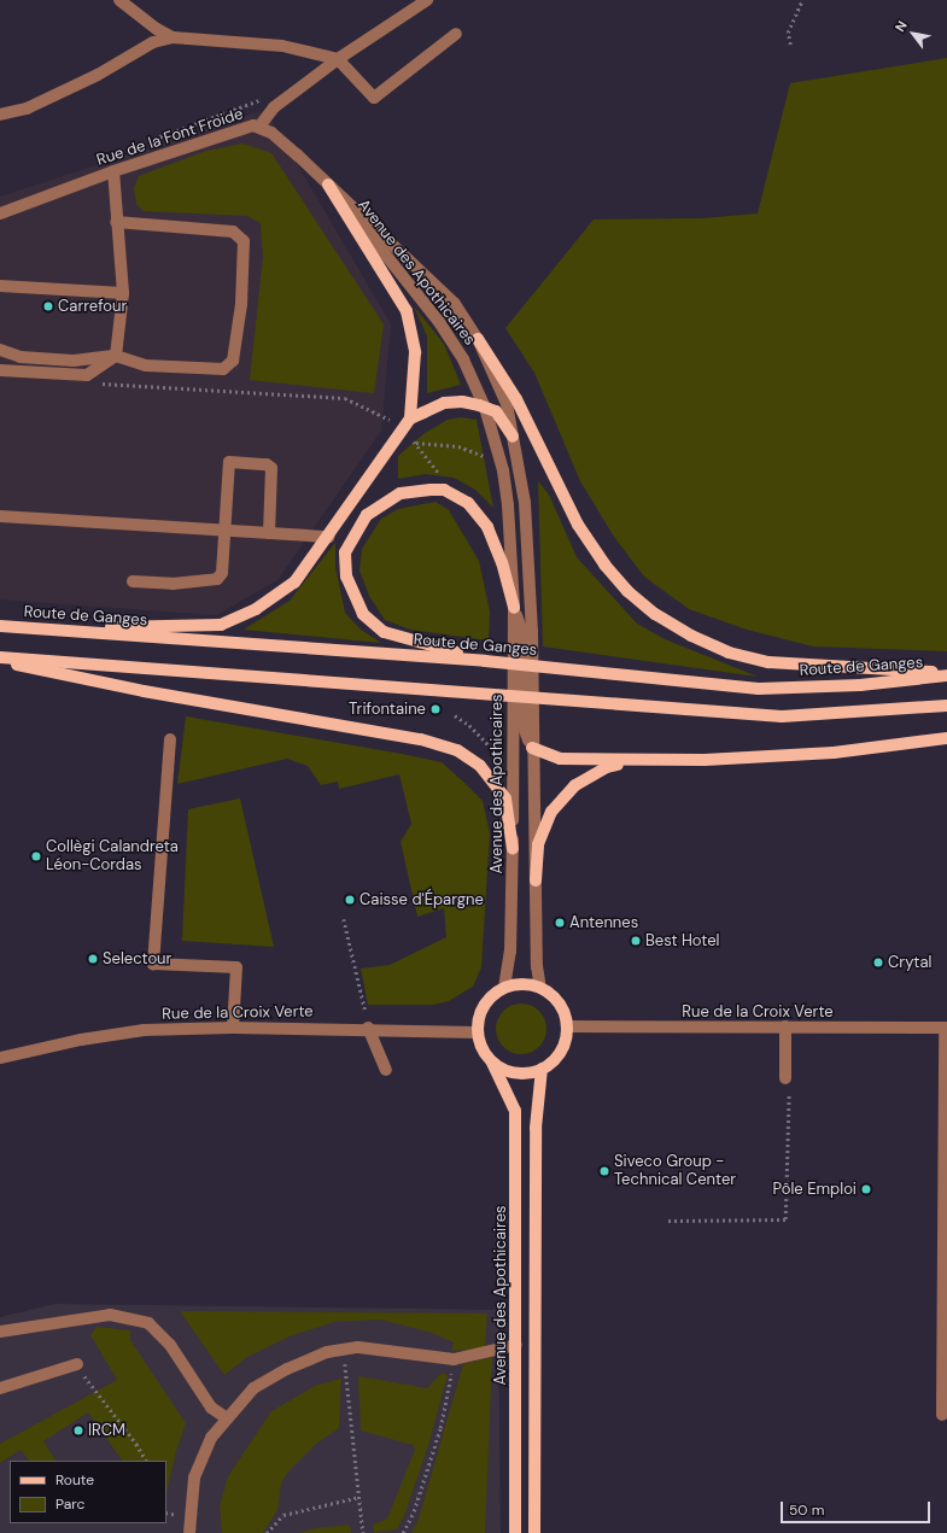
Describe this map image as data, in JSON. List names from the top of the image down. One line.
{"streets":{"main road":["Avenue des Apothicaires","Route de Ganges"],"street":["Rue de la Font Froide","Rue de la Croix Verte"]},"crossings":[["Rue de la Font Froide","Avenue des Apothicaires"],["Avenue des Apothicaires","Rue de la Croix Verte"]],"places":["Carrefour","Trifontaine","Collègi Calandreta Léon-Cordas","Caisse d'Épargne","Antennes","Best Hotel","Selectour","Crytal","Siveco Group - Technical Center","Pôle Emploi","IRCM"],"legend":["Route","Parc"],"scale_bar":"50 m","north":"top left"}
